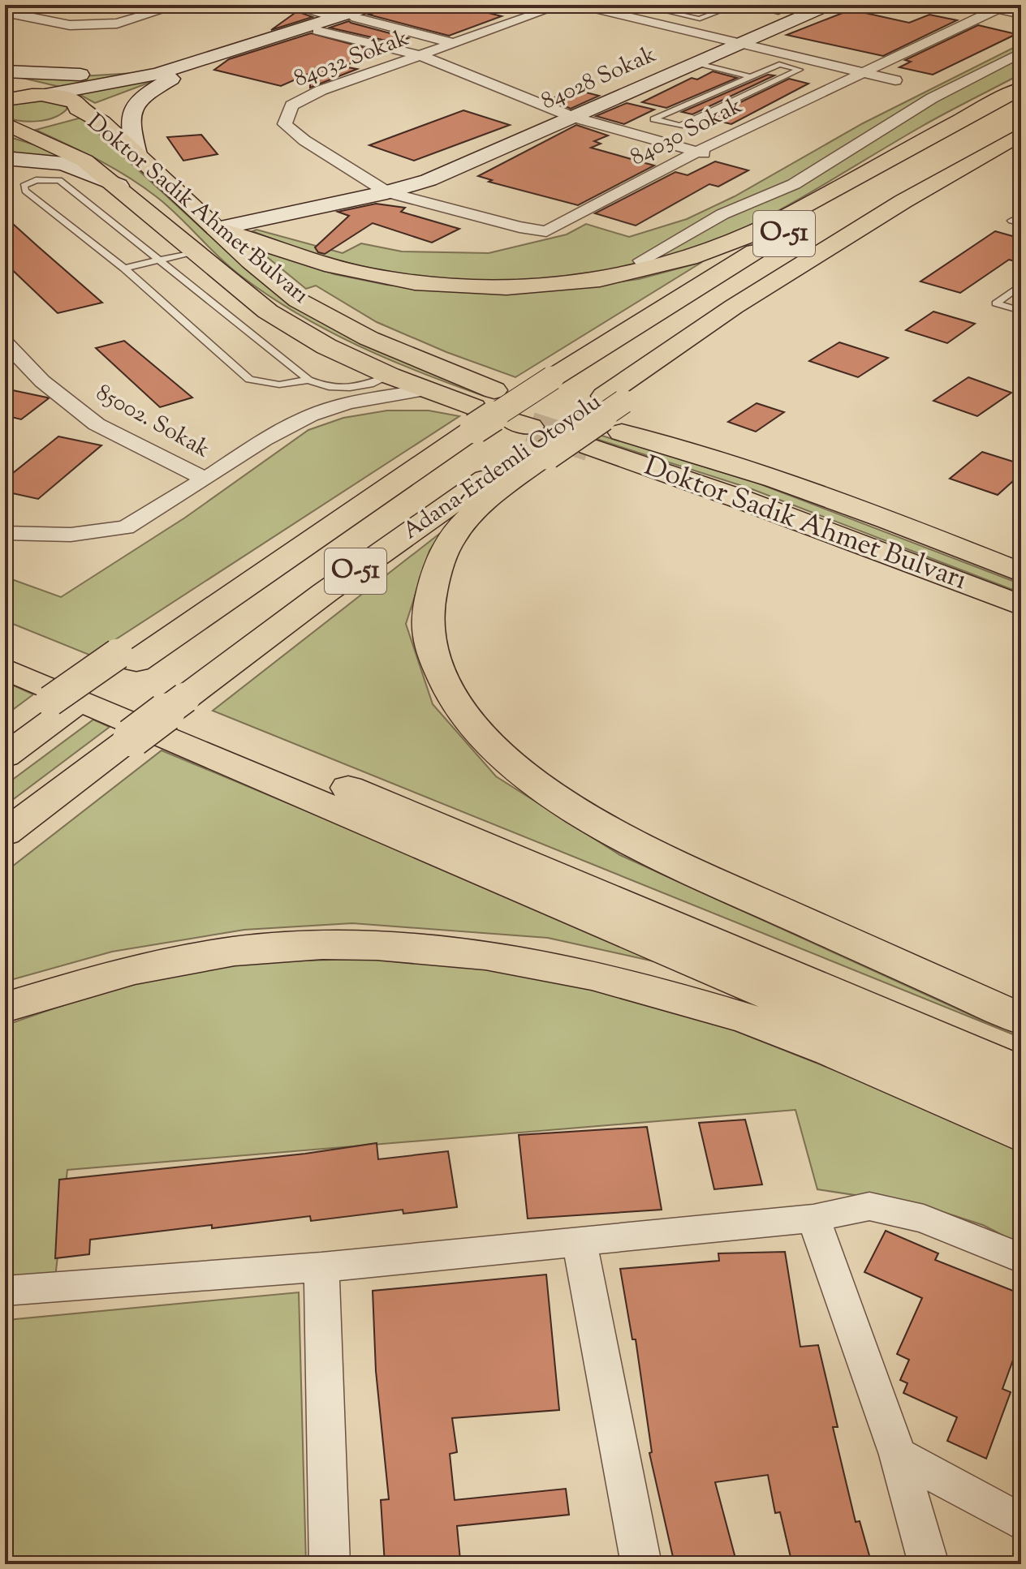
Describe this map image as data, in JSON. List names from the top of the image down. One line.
{"streets":{"main road":["84028 Sokak","Doktor Sadık Ahmet Bulvarı","O-51","Adana-Erdemli Otoyolu"],"street":["84032 Sokak","84030 Sokak","85002. Sokak"]},"crossings":[["84032 Sokak","84028 Sokak"],["84032 Sokak","84030 Sokak"],["84028 Sokak","84030 Sokak"],["84028 Sokak","Doktor Sadık Ahmet Bulvarı"],["Doktor Sadık Ahmet Bulvarı","Adana-Erdemli Otoyolu"]]}
